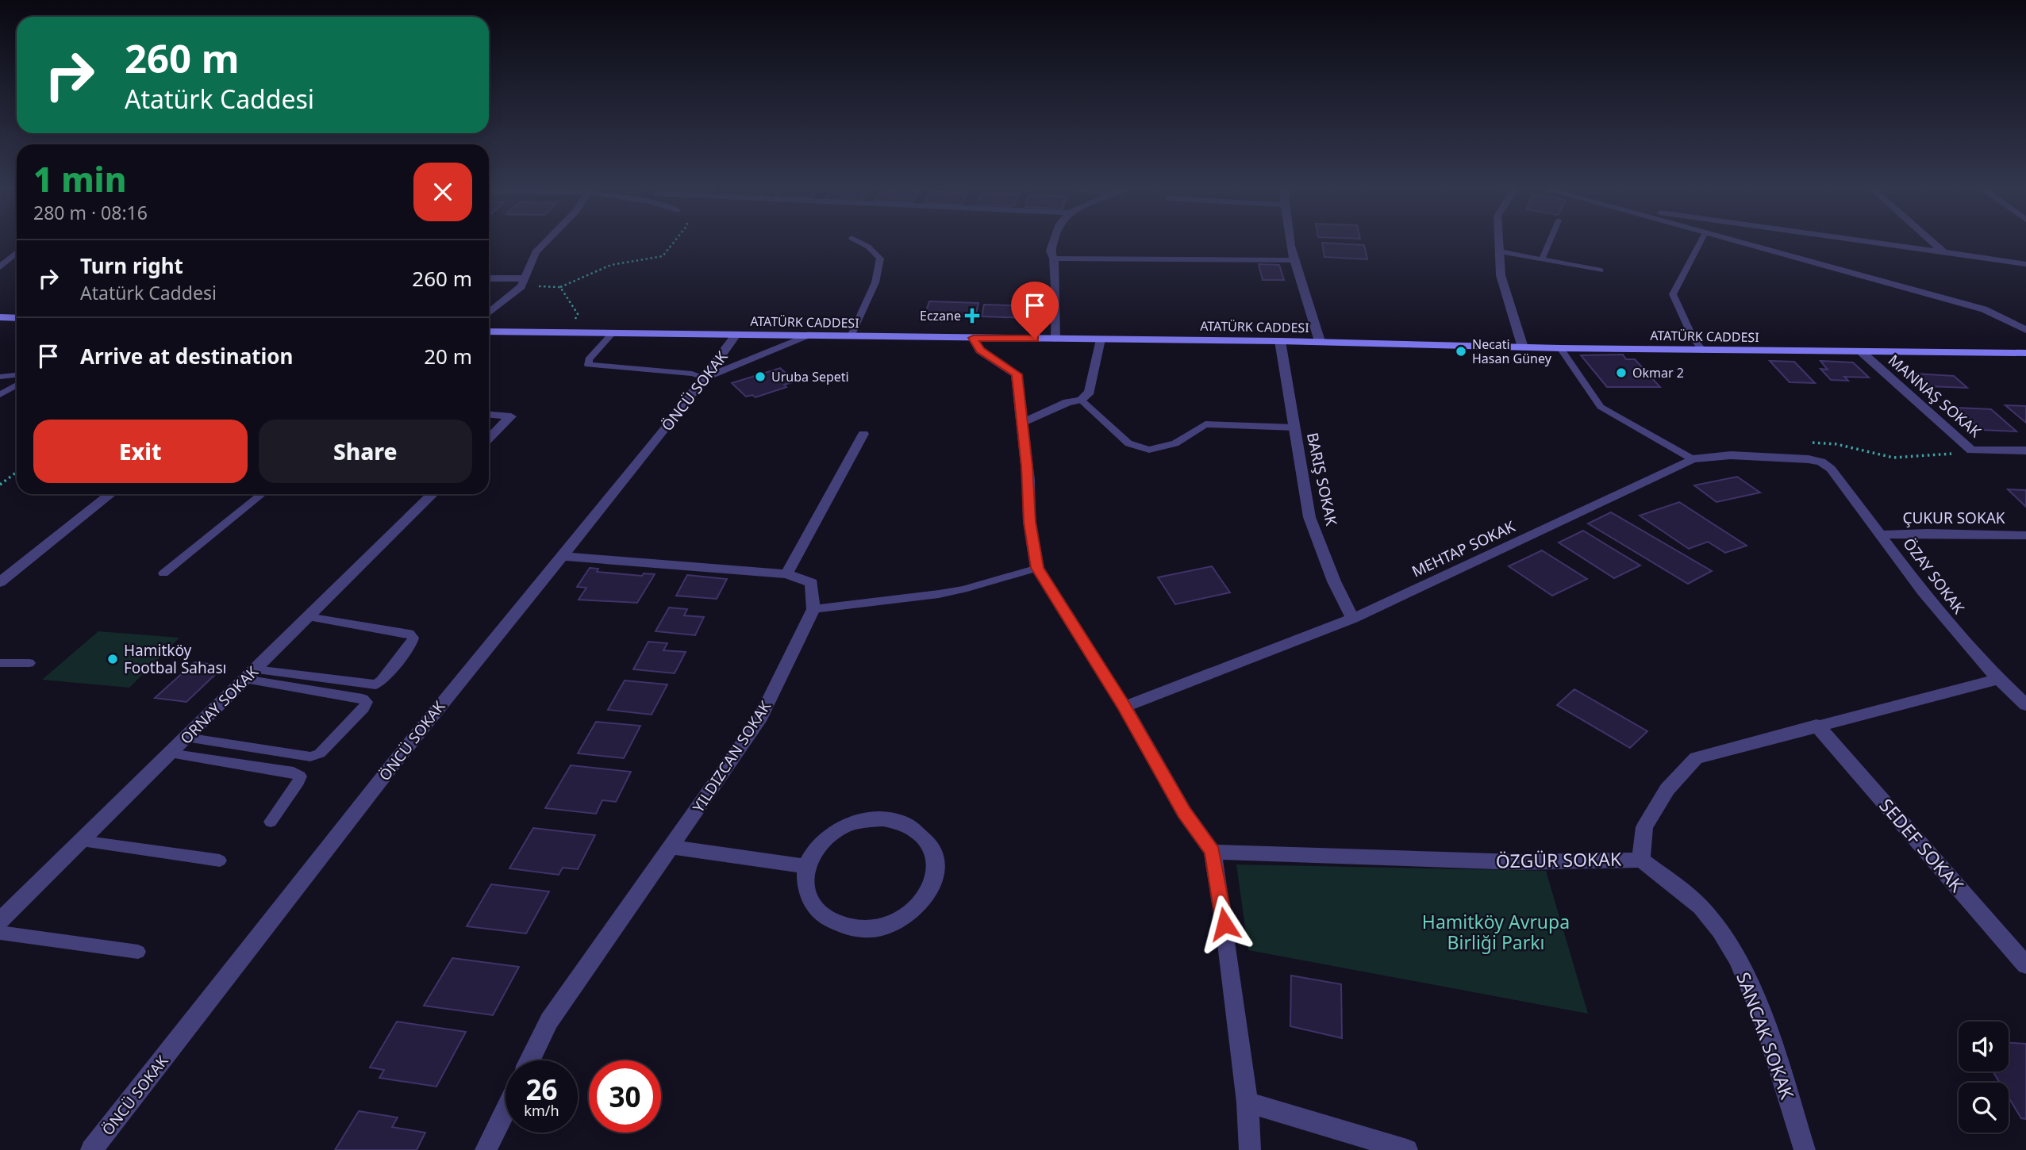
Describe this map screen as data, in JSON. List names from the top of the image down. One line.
{"streets":{"street":["ATATÜRK CADDESI","ÖNCÜ SOKAK","MANNAŞ SOKAK","ÇUKUR SOKAK","MEHTAP SOKAK","ÖZAY SOKAK","ORNAY SOKAK","SEDEF SOKAK","ÖZGÜR SOKAK","SANCAK SOKAK"]},"crossings":[["ATATÜRK CADDESI","ÖNCÜ SOKAK"],["ATATÜRK CADDESI","MANNAŞ SOKAK"],["ÇUKUR SOKAK","ÖZAY SOKAK"],["MEHTAP SOKAK","ÖZAY SOKAK"],["ÖZAY SOKAK","ÖZGÜR SOKAK"],["SEDEF SOKAK","ÖZGÜR SOKAK"],["ÖZGÜR SOKAK","SANCAK SOKAK"]],"parks":["Hamitköy Avrupa Birliği Parkı"],"places":{"health":["Eczane"],"other":["Necati Hasan Güney","Okmar 2","Uruba Sepeti","Hamitköy Footbal Sahası"]},"page":{"turn":["260 m","Atatürk Caddesi"],"heading":["1 min","280 m · 08:16"],"list":[{"name":"Turn right","note":"Atatürk Caddesi","value":"260 m"},{"name":"Arrive at destination","value":"20 m"}],"buttons":["Exit","Share"],"speed":"26 km/h","limit":"30"}}
